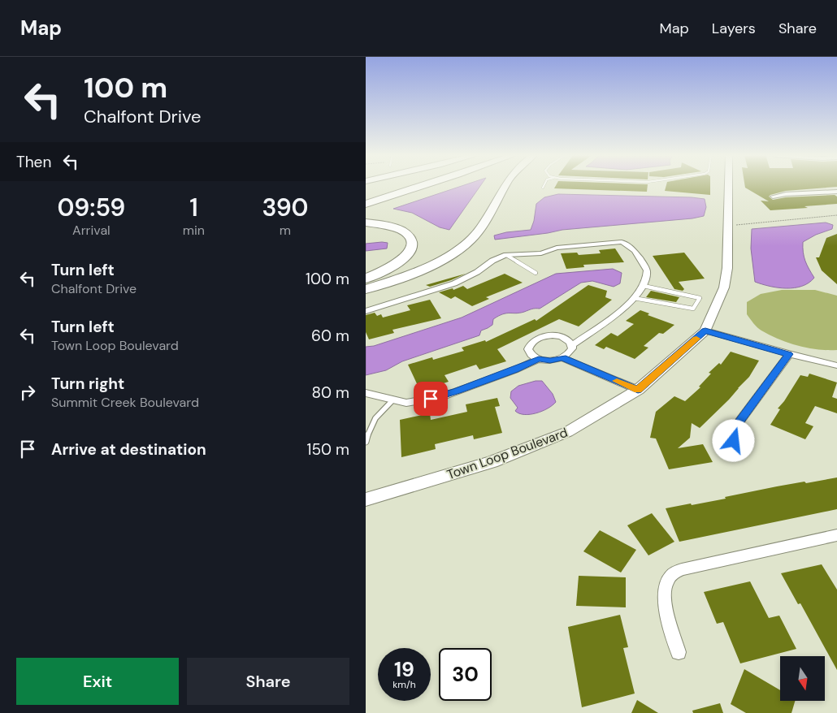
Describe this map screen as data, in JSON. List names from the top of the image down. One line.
{"streets":{"street":["Town Loop Boulevard"]},"north":"bottom","page":{"header":"Map","nav":["Map","Layers","Share"],"turn":["100 m","Chalfont Drive"],"then":"Then","eta":["09:59","Arrival","1","min","390","m"],"list":[{"name":"Turn left","note":"Chalfont Drive","value":"100 m"},{"name":"Turn left","note":"Town Loop Boulevard","value":"60 m"},{"name":"Turn right","note":"Summit Creek Boulevard","value":"80 m"},{"name":"Arrive at destination","value":"150 m"}],"speed":"19 km/h","limit":"30","buttons":["Exit","Share"]}}
